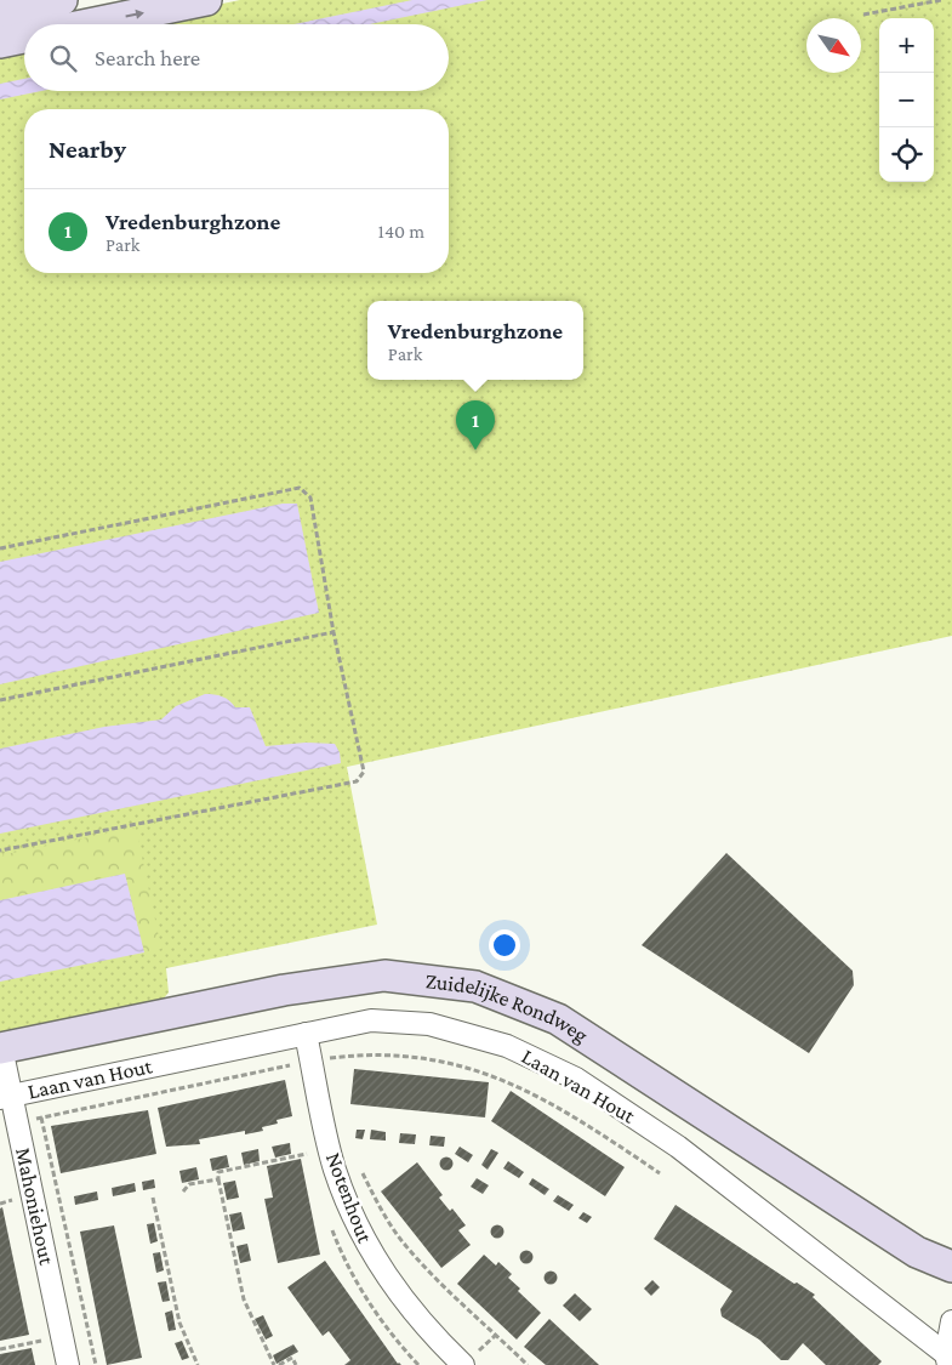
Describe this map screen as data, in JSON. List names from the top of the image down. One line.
{"streets":{"main road":["Zuidelijke Rondweg"],"street":["Laan van Hout","Notenhout","Mahoniehout"]},"crossings":[["Zuidelijke Rondweg","Mahoniehout"],["Laan van Hout","Notenhout"],["Laan van Hout","Mahoniehout"]],"north":"bottom right","page":{"map_buttons":["+","−"],"search":"Search here","heading":"Nearby","list":[{"mark":"1","name":"Vredenburghzone","note":"Park","value":"140 m"}],"popup":["Vredenburghzone","Park"],"pins":"1"}}
